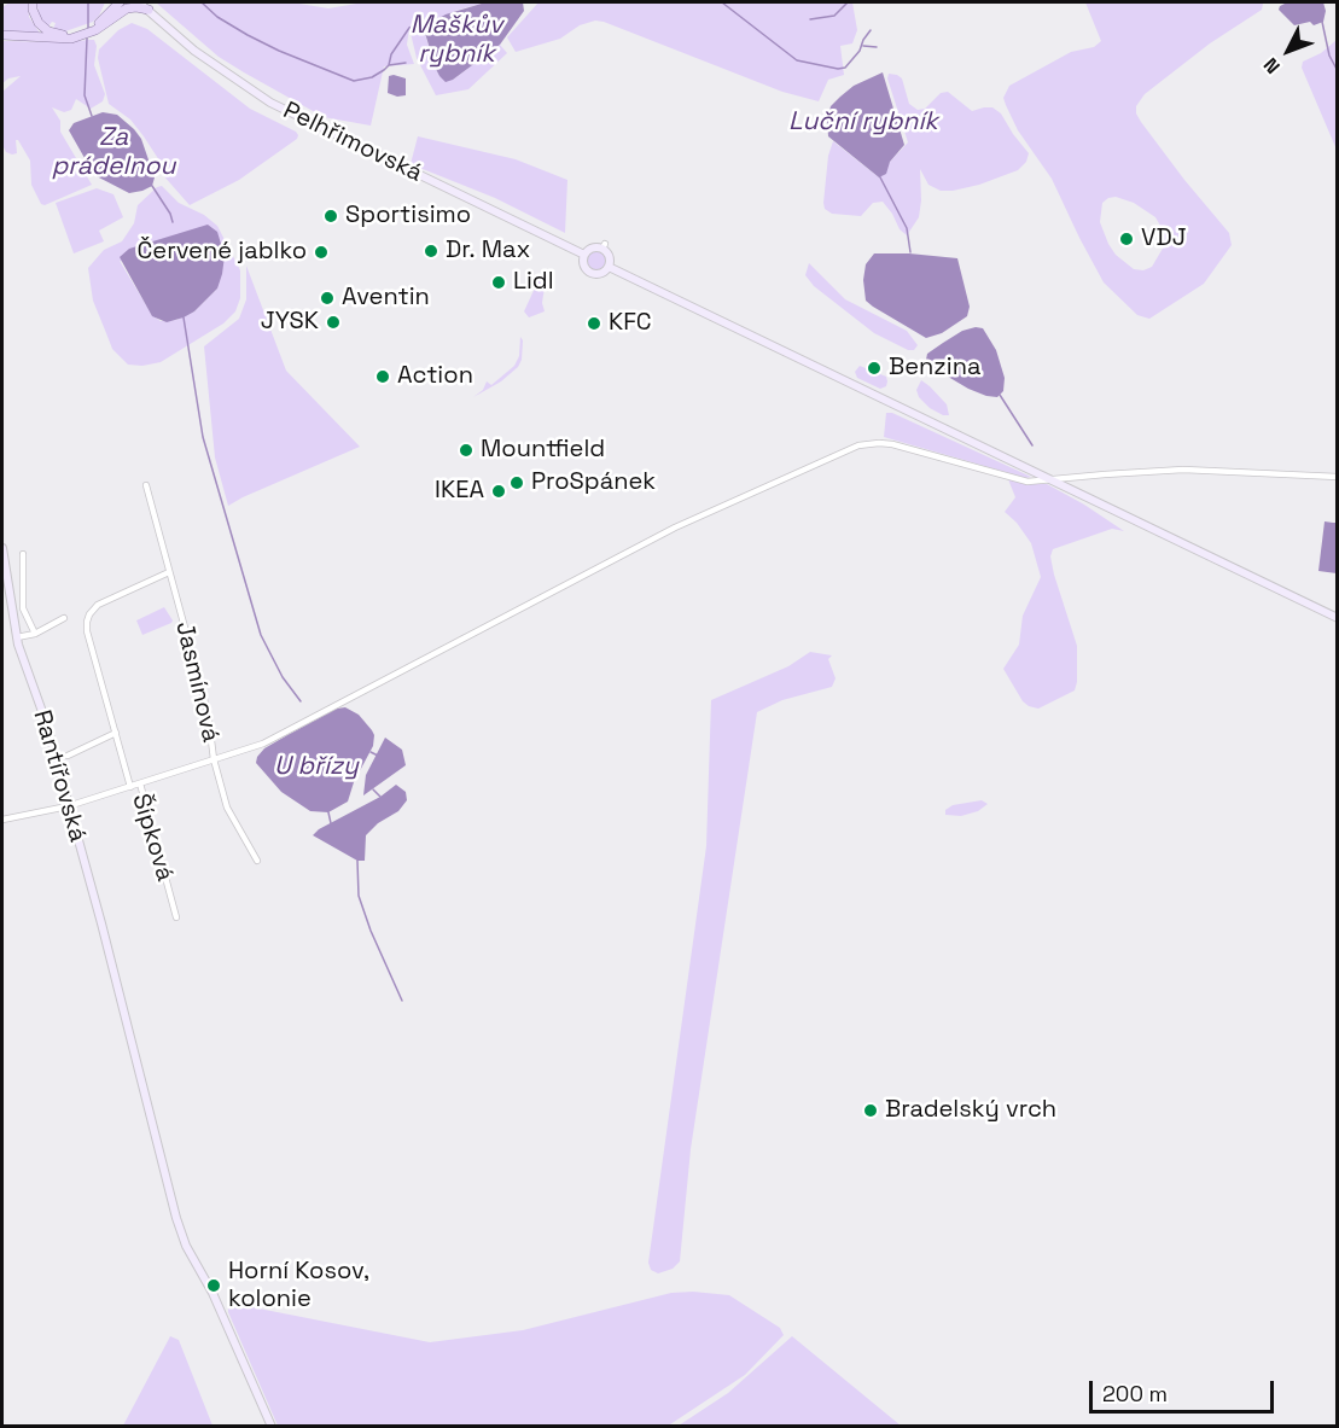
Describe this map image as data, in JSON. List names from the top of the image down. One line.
{"streets":{"main road":["Pelhřimovská","Rantířovská"],"street":["Jasmínová","Šípková"]},"crossings":[["Jasmínová","Šípková"],["Rantířovská","Šípková"]],"water":["Maškův rybník","Luční rybník","Za prádelnou","U břízy"],"places":["Sportisimo","VDJ","Dr. Max","Červené jablko","Lidl","Aventin","JYSK","KFC","Benzina","Action","Mountfield","ProSpánek","IKEA","Bradelský vrch","Horní Kosov, kolonie"],"scale_bar":"200 m","north":"bottom left"}
